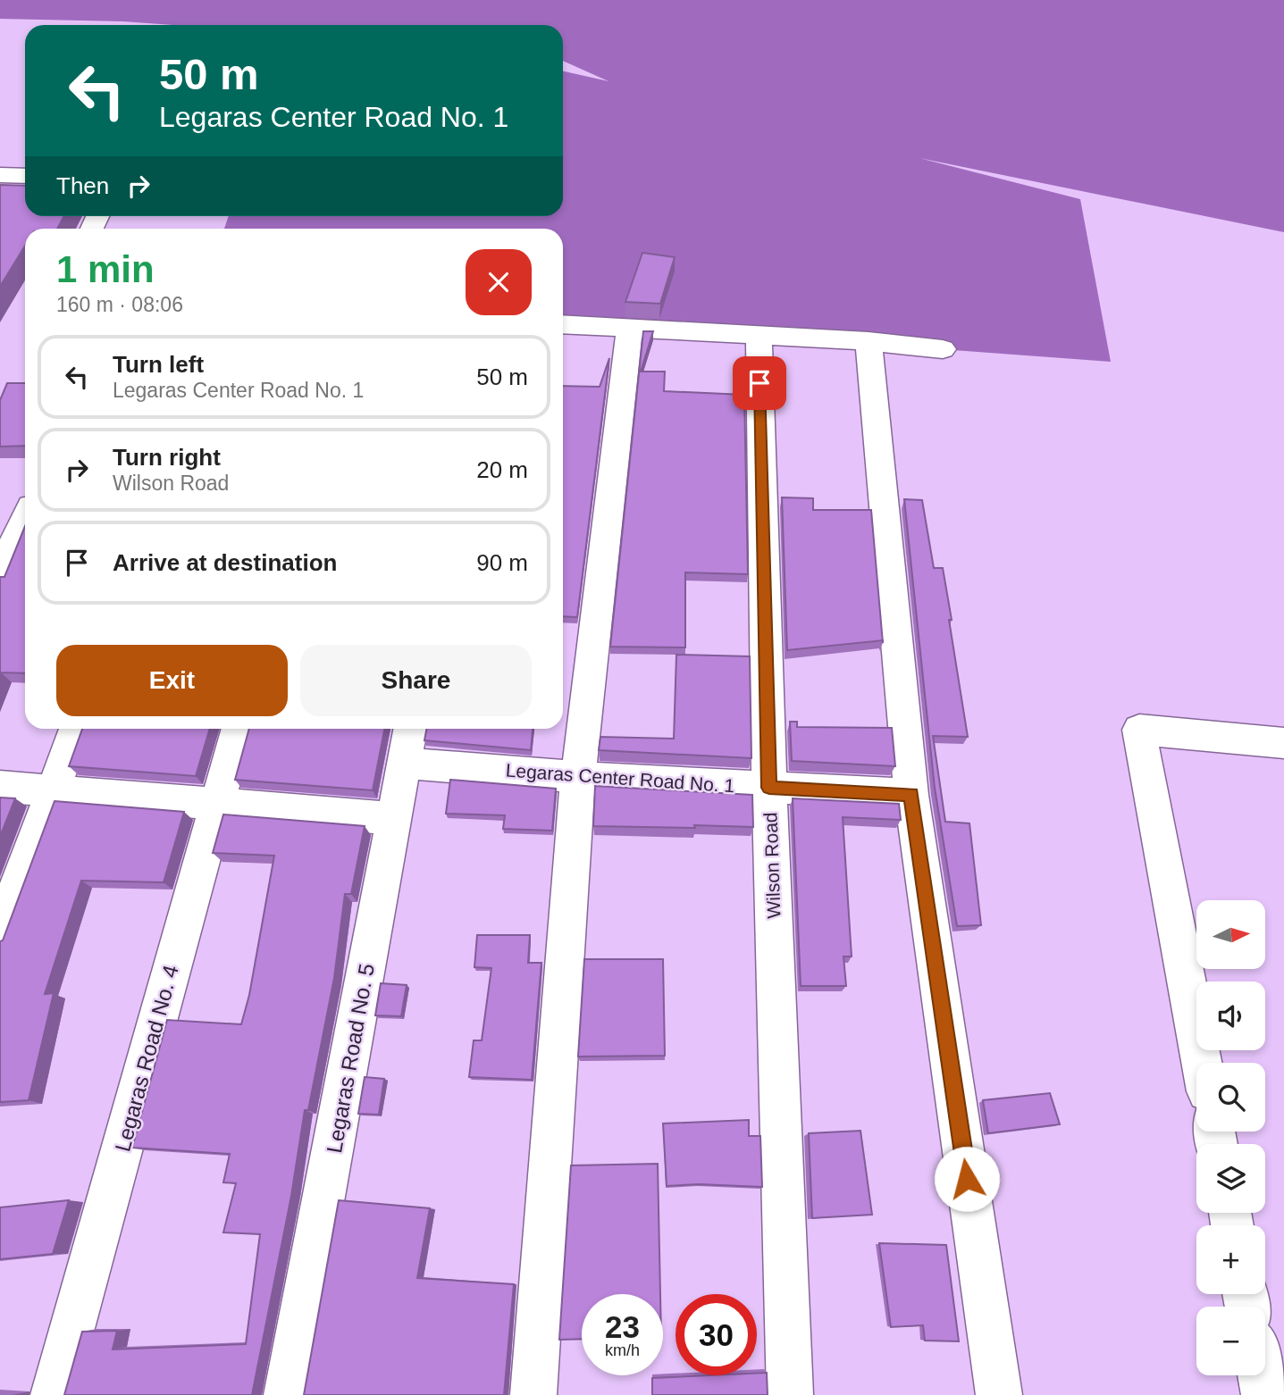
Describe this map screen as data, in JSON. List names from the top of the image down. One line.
{"streets":{"street":["Legaras Center Road No. 1","Wilson Road","Legaras Road No. 4","Legaras Road No. 5"]},"crossings":[["Legaras Center Road No. 1","Wilson Road"],["Legaras Center Road No. 1","Legaras Road No. 5"]],"north":"right","page":{"turn":["50 m","Legaras Center Road No. 1"],"then":"Then","heading":["1 min","160 m · 08:06"],"list":[{"name":"Turn left","note":"Legaras Center Road No. 1","value":"50 m"},{"name":"Turn right","note":"Wilson Road","value":"20 m"},{"name":"Arrive at destination","value":"90 m"}],"buttons":["Exit","Share"],"map_buttons":["+","−"],"speed":"23 km/h","limit":"30"}}
